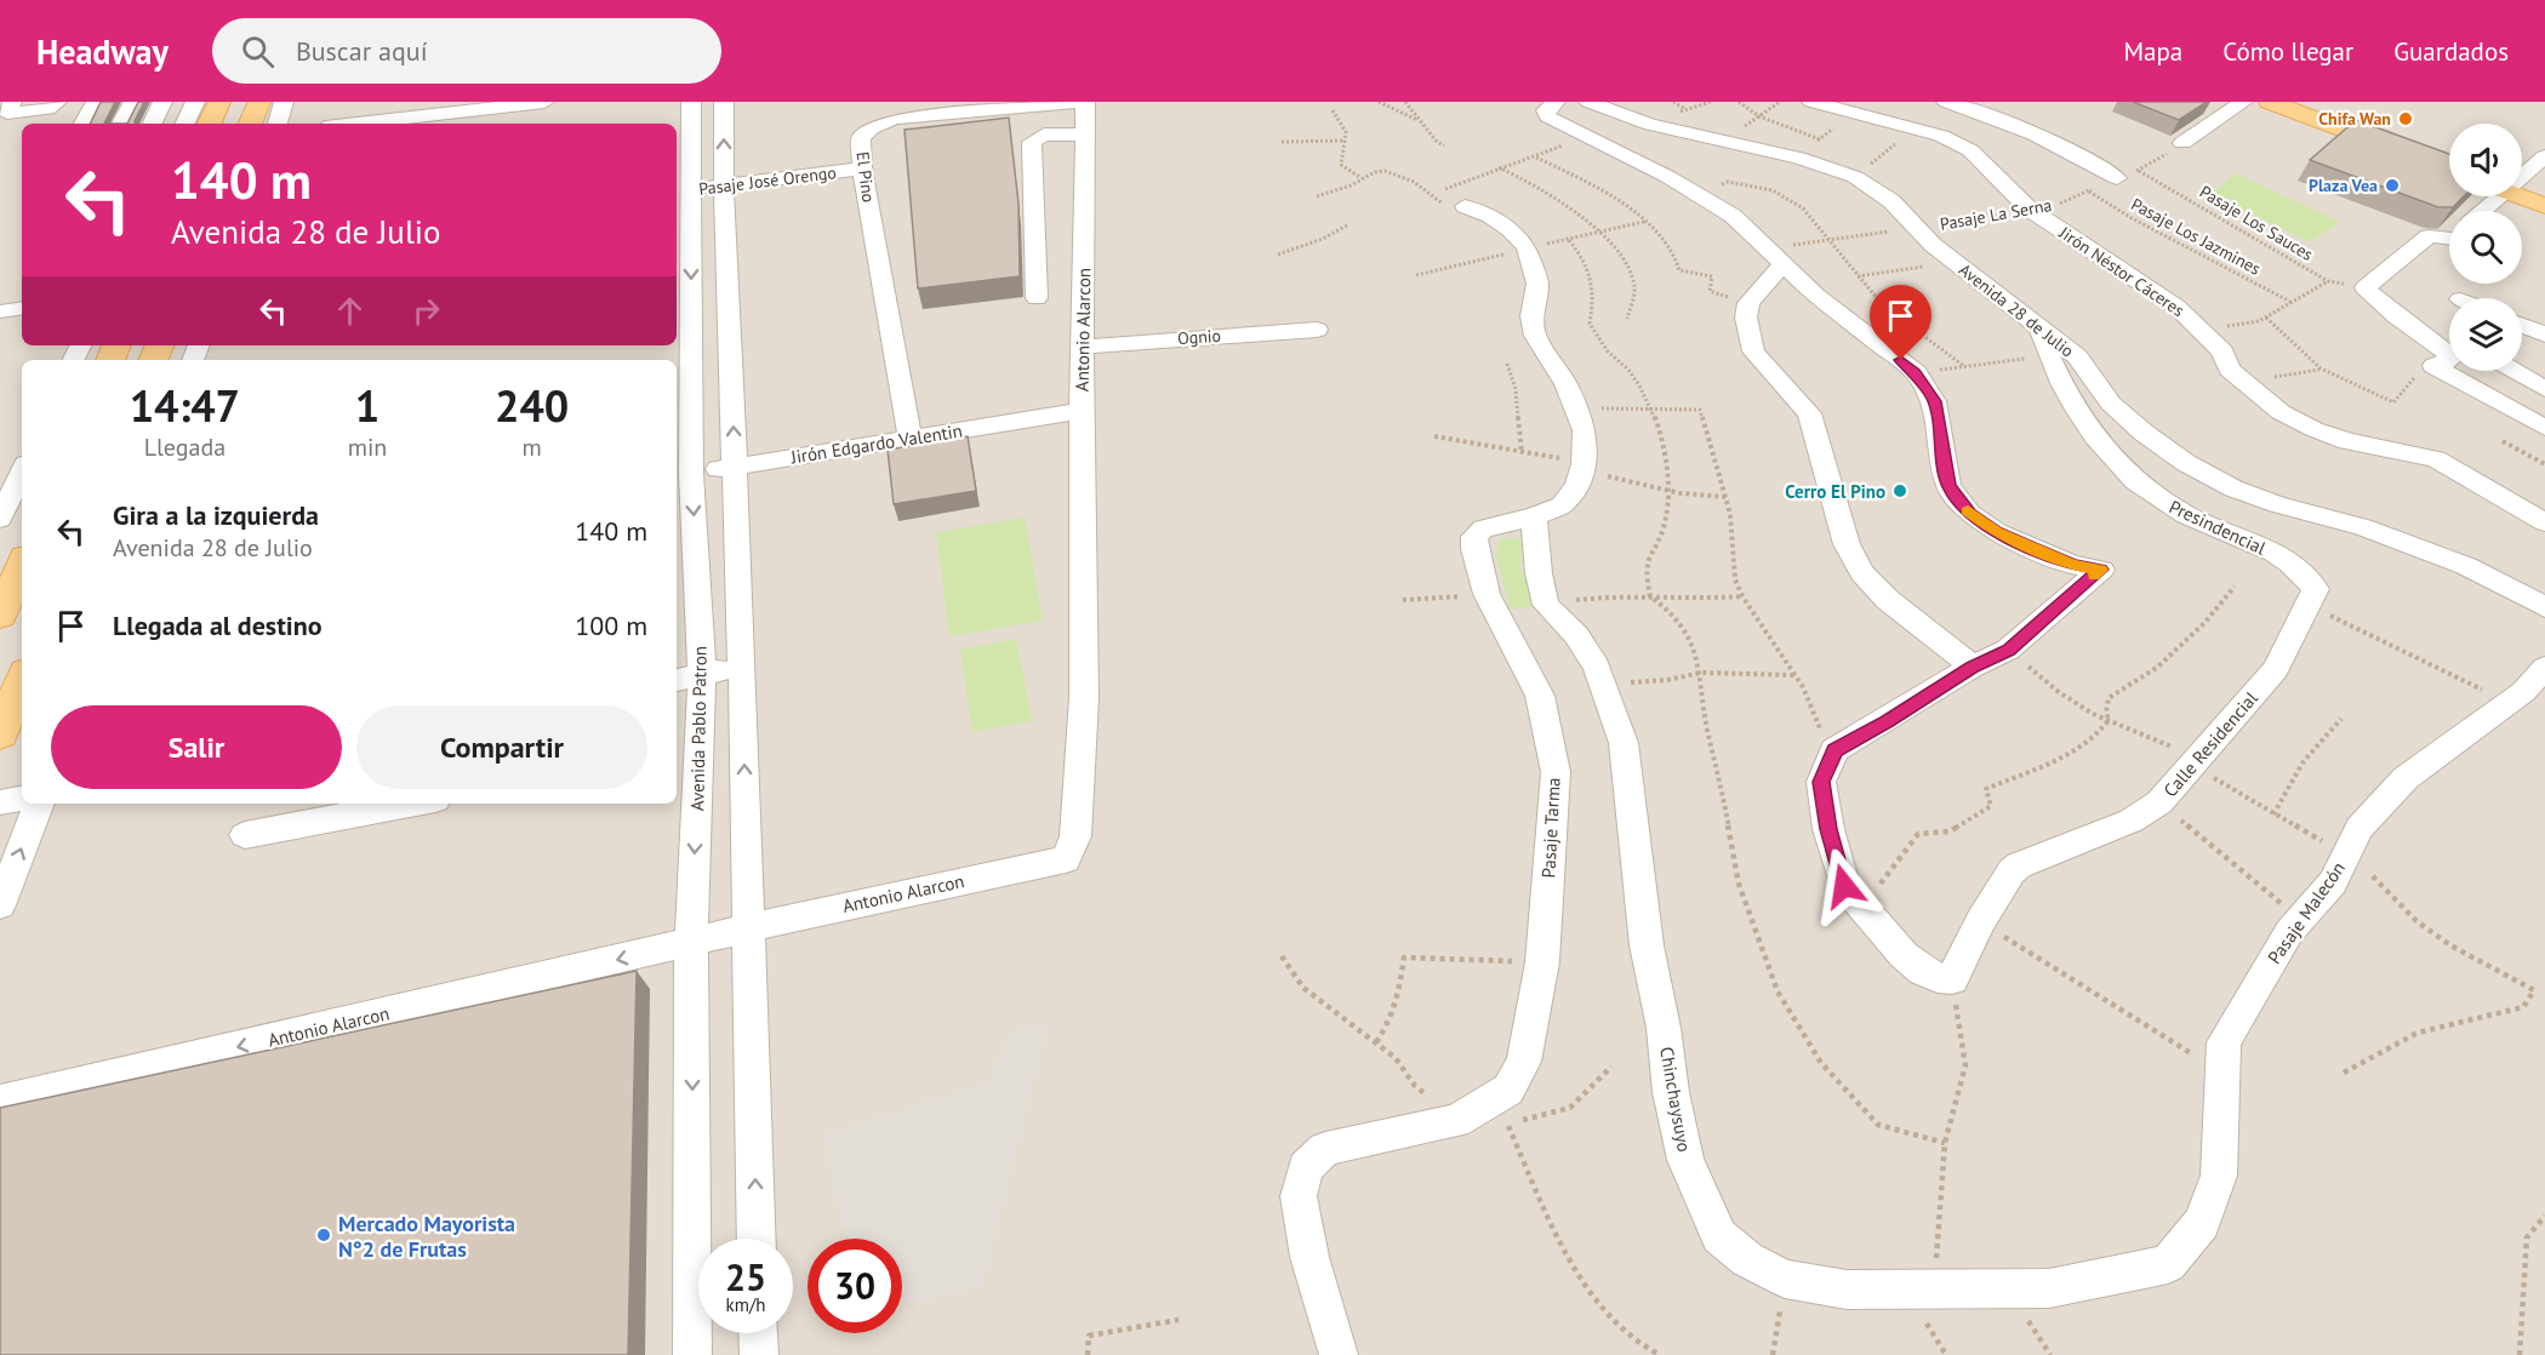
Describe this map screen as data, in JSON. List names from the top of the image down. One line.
{"streets":{"street":["El Pino","Pasaje José Orengo","Jirón Néstor Cáceres","Avenida 28 de Julio","Antonio Alarcon","Ognio","Jirón Edgardo Valentin","Presindencial","Avenida Pablo Patron","Calle Residencial","Pasaje Tarma","Pasaje Malecón","Chinchaysuyo"],"path":["Pasaje La Serna","Pasaje Los Sauces","Pasaje Los Jazmines"]},"crossings":[["El Pino","Pasaje José Orengo"],["El Pino","Antonio Alarcon"],["El Pino","Jirón Edgardo Valentin"],["Pasaje José Orengo","Avenida Pablo Patron"],["Pasaje La Serna","Pasaje Los Sauces"],["Pasaje La Serna","Pasaje Los Jazmines"],["Pasaje La Serna","Jirón Néstor Cáceres"],["Pasaje La Serna","Avenida 28 de Julio"],["Avenida 28 de Julio","Presindencial"],["Antonio Alarcon","Ognio"],["Antonio Alarcon","Jirón Edgardo Valentin"],["Antonio Alarcon","Avenida Pablo Patron"],["Jirón Edgardo Valentin","Avenida Pablo Patron"],["Presindencial","Calle Residencial"],["Pasaje Malecón","Chinchaysuyo"]],"one_way":["Antonio Alarcon"],"places":["Chifa Wan","Plaza Vea","Cerro El Pino","Mercado Mayorista N°2 de Frutas"],"page":{"header":"Headway","search":"Buscar aquí","nav":["Mapa","Cómo llegar","Guardados"],"turn":["140 m","Avenida 28 de Julio"],"eta":["14:47","Llegada","1","min","240","m"],"list":[{"name":"Gira a la izquierda","note":"Avenida 28 de Julio","value":"140 m"},{"name":"Llegada al destino","value":"100 m"}],"buttons":["Salir","Compartir"],"speed":"25 km/h","limit":"30"}}
